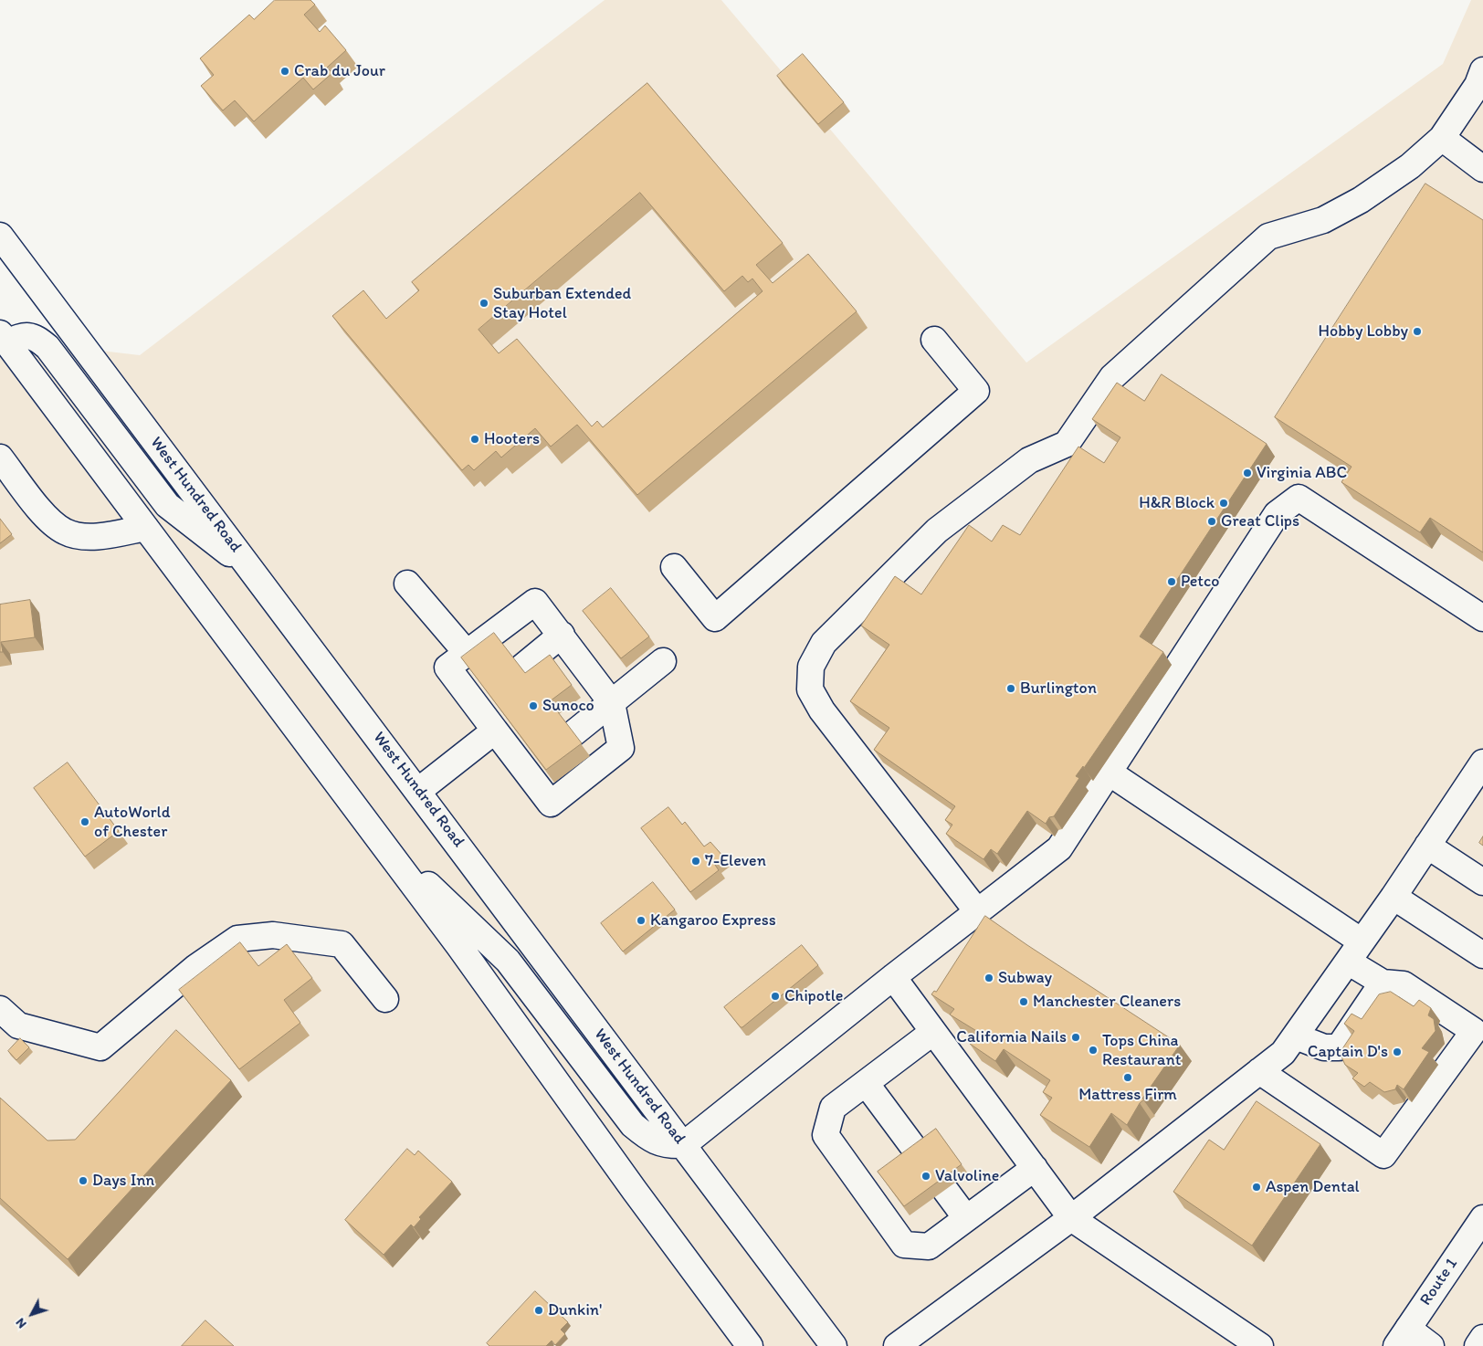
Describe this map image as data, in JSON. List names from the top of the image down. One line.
{"streets":{"main road":["West Hundred Road","Route 1"]},"places":["Crab du Jour","Suburban Extended Stay Hotel","Hobby Lobby","Hooters","Virginia ABC","H&R Block","Great Clips","Petco","Burlington","Sunoco","AutoWorld of Chester","7-Eleven","Kangaroo Express","Subway","Chipotle","Manchester Cleaners","California Nails","Tops China Restaurant","Captain D's","Mattress Firm","Valvoline","Days Inn","Aspen Dental","Dunkin'"],"north":"bottom left"}
